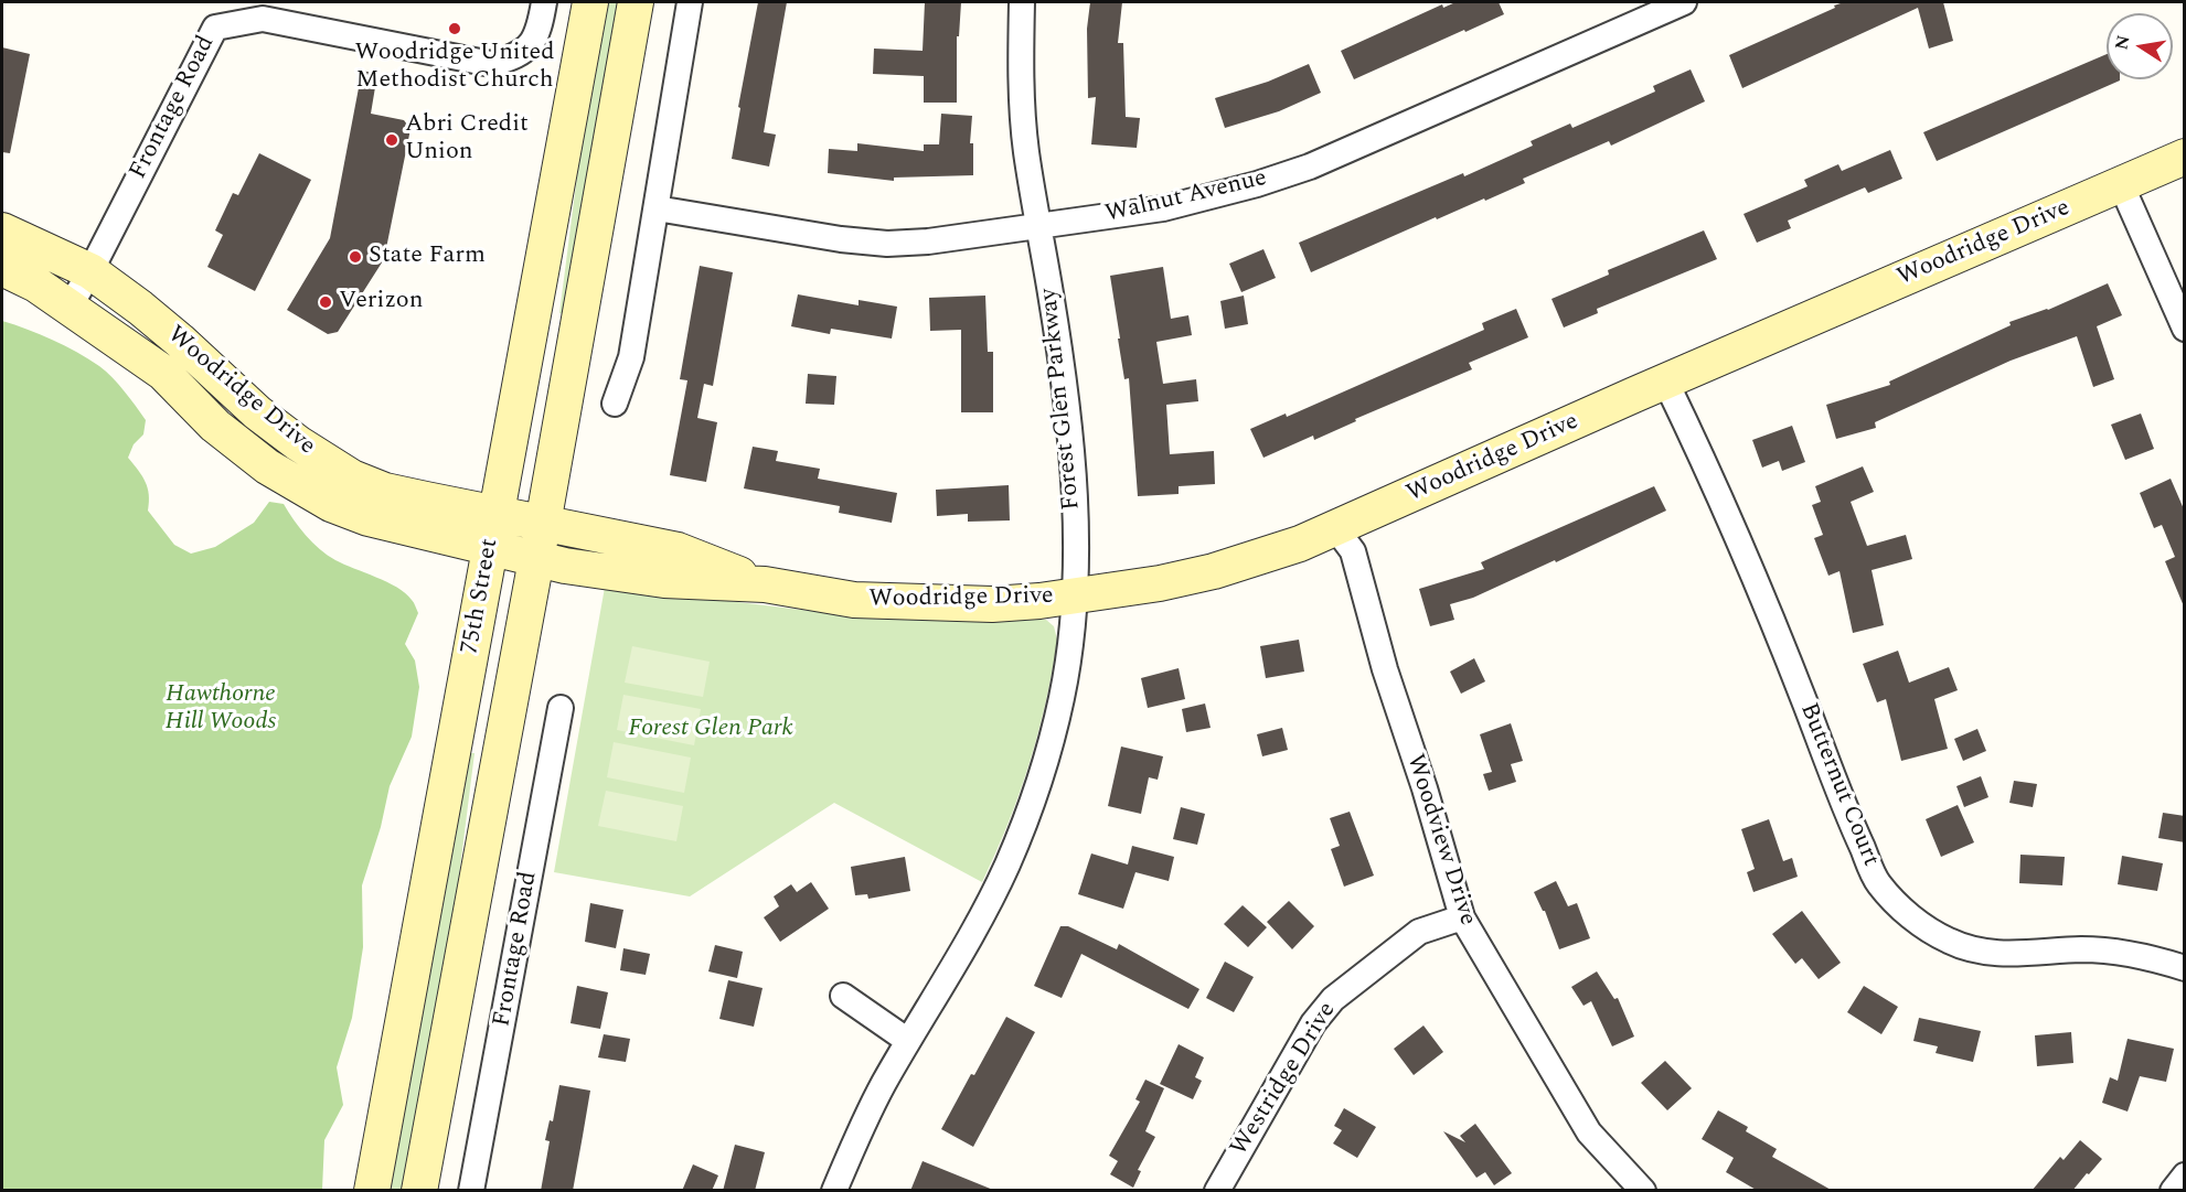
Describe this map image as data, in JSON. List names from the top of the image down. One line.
{"streets":{"street":["Frontage Road","Walnut Avenue","Woodridge Drive","Forest Glen Parkway","75th Street","Butternut Court","Woodview Drive","Westridge Drive"]},"crossings":[["Frontage Road","Woodridge Drive"],["Walnut Avenue","Forest Glen Parkway"],["Woodridge Drive","Forest Glen Parkway"],["Woodridge Drive","75th Street"],["Woodridge Drive","Butternut Court"],["Woodridge Drive","Woodview Drive"],["Woodview Drive","Westridge Drive"]],"parks":["Hawthorne Hill Woods","Forest Glen Park"],"places":["Woodridge United Methodist Church","Abri Credit Union","State Farm","Verizon"],"north":"left"}
